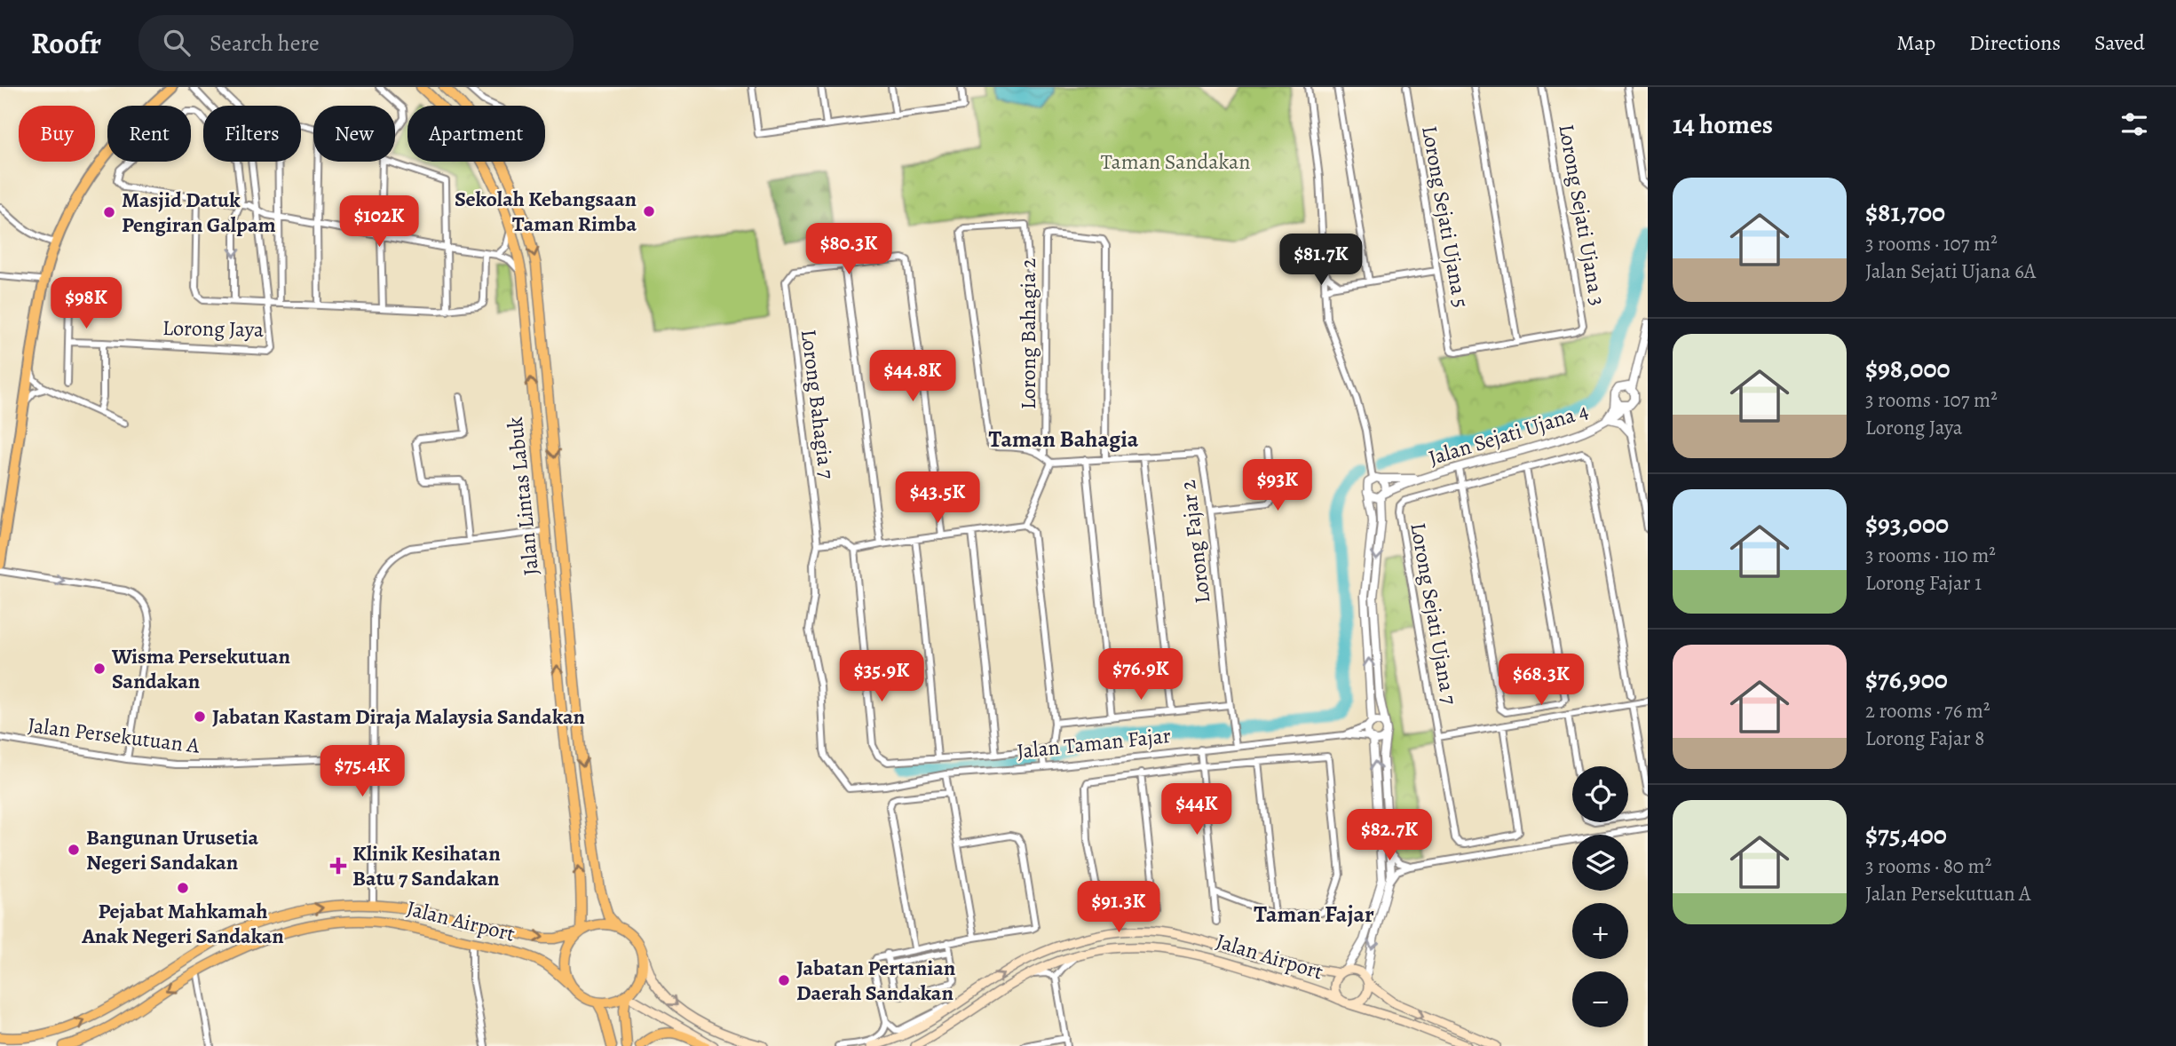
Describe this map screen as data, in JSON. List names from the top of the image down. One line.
{"streets":{"main road":["Jalan Lintas Labuk","Jalan Airport"],"street":["Lorong Sejati Ujana 3","Lorong Sejati Ujana 5","Lorong Jaya","Lorong Bahagia 2","Lorong Bahagia 7","Jalan Sejati Ujana 4","Lorong Fajar 2","Lorong Sejati Ujana 7","Jalan Persekutuan A","Jalan Taman Fajar"]},"crossings":[["Lorong Sejati Ujana 3","Lorong Sejati Ujana 5"],["Lorong Bahagia 2","Lorong Fajar 2"],["Lorong Bahagia 7","Jalan Taman Fajar"],["Jalan Lintas Labuk","Jalan Airport"],["Lorong Fajar 2","Jalan Taman Fajar"]],"districts":["Taman Bahagia","Taman Fajar"],"parks":["Taman Sandakan"],"places":{"other":["Sekolah Kebangsaan Taman Rimba","Masjid Datuk Pengiran Galpam","Wisma Persekutuan Sandakan","Jabatan Kastam Diraja Malaysia Sandakan","Bangunan Urusetia Negeri Sandakan","Pejabat Mahkamah Anak Negeri Sandakan","Jabatan Pertanian Daerah Sandakan"],"health":["Klinik Kesihatan Batu 7 Sandakan"]},"page":{"header":"Roofr","search":"Search here","nav":["Map","Directions","Saved"],"heading":"14 homes","chip":["Buy","Rent","Filters","New","Apartment"],"list":[{"name":"$81,700","note":"3 rooms · 107 m² · Jalan Sejati Ujana 6A"},{"name":"$98,000","note":"3 rooms · 107 m² · Lorong Jaya"},{"name":"$93,000","note":"3 rooms · 110 m² · Lorong Fajar 1"},{"name":"$76,900","note":"2 rooms · 76 m² · Lorong Fajar 8"},{"name":"$75,400","note":"3 rooms · 80 m² · Jalan Persekutuan A"}],"price":["$102K","$80.3K","$81.7K","$98K","$44.8K","$93K","$43.5K","$76.9K","$35.9K","$68.3K","$75.4K","$44K","$82.7K","$91.3K"],"map_buttons":["+","−"]}}
